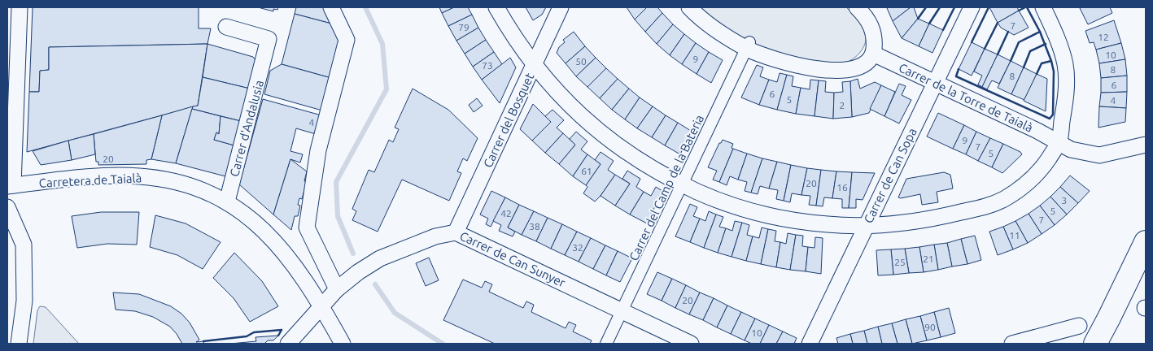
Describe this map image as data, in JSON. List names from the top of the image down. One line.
{"streets":{"street":["Carrer de la Torre de Taialà","Carrer del Bosquet","Carrer d'Andalusia","Carrer de Can Sopa","Carretera de Taialà","Carrer del Camp de la Bateria","Carrer de Can Sunyer"]},"crossings":[["Carrer de la Torre de Taialà","Carrer de Can Sopa"],["Carrer del Bosquet","Carrer de Can Sunyer"],["Carrer d'Andalusia","Carretera de Taialà"],["Carretera de Taialà","Carrer de Can Sunyer"],["Carrer del Camp de la Bateria","Carrer de Can Sunyer"]],"house_numbers":["7","79","12","10","9","50","73","8","8","6","6","5","4","2","4","9","7","5","20","61","20","16","3","5","42","7","38","11","32","21","25","20","90","10"]}
